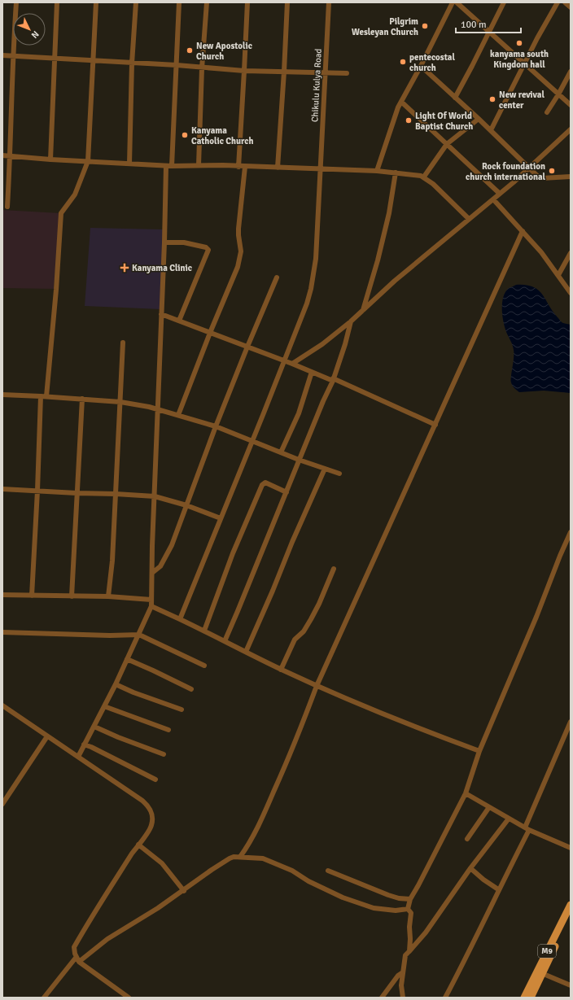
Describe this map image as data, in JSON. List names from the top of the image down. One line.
{"streets":{"main road":["M9"],"street":["Chikulu Kulya Road"]},"places":{"other":["Pilgrim Wesleyan Church","kanyama south Kingdom hall","New Apostolic Church","pentecostal church","New revival center","Light Of World Baptist Church","Kanyama Catholic Church","Rock foundation church international"],"health":["Kanyama Clinic"]},"scale_bar":"100 m","north":"bottom right"}
